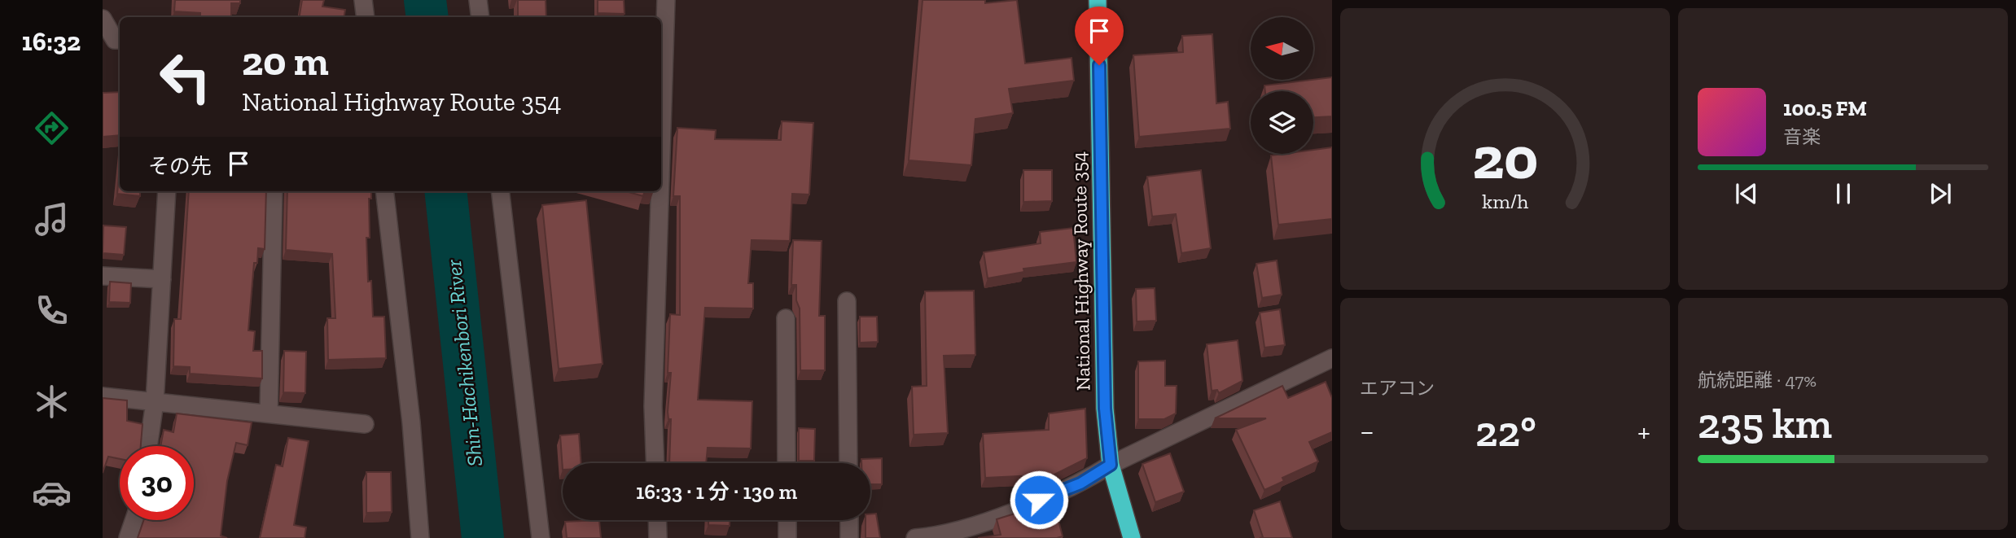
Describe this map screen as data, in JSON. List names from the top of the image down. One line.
{"streets":{"highway":["National Highway Route 354"]},"water":["Shin-Hachikenbori River"],"north":"left","page":{"tabs":"16:32","turn":["20 m","National Highway Route 354"],"song":["100.5 FM","音楽"],"then":"その先","tile":["エアコン",["航続距離 · 47%","235 km"]],"heat":["−","22°","+"],"limit":"30","trip":"16:33 · 1 分 · 130 m","gauge":["20","km/h"]}}
